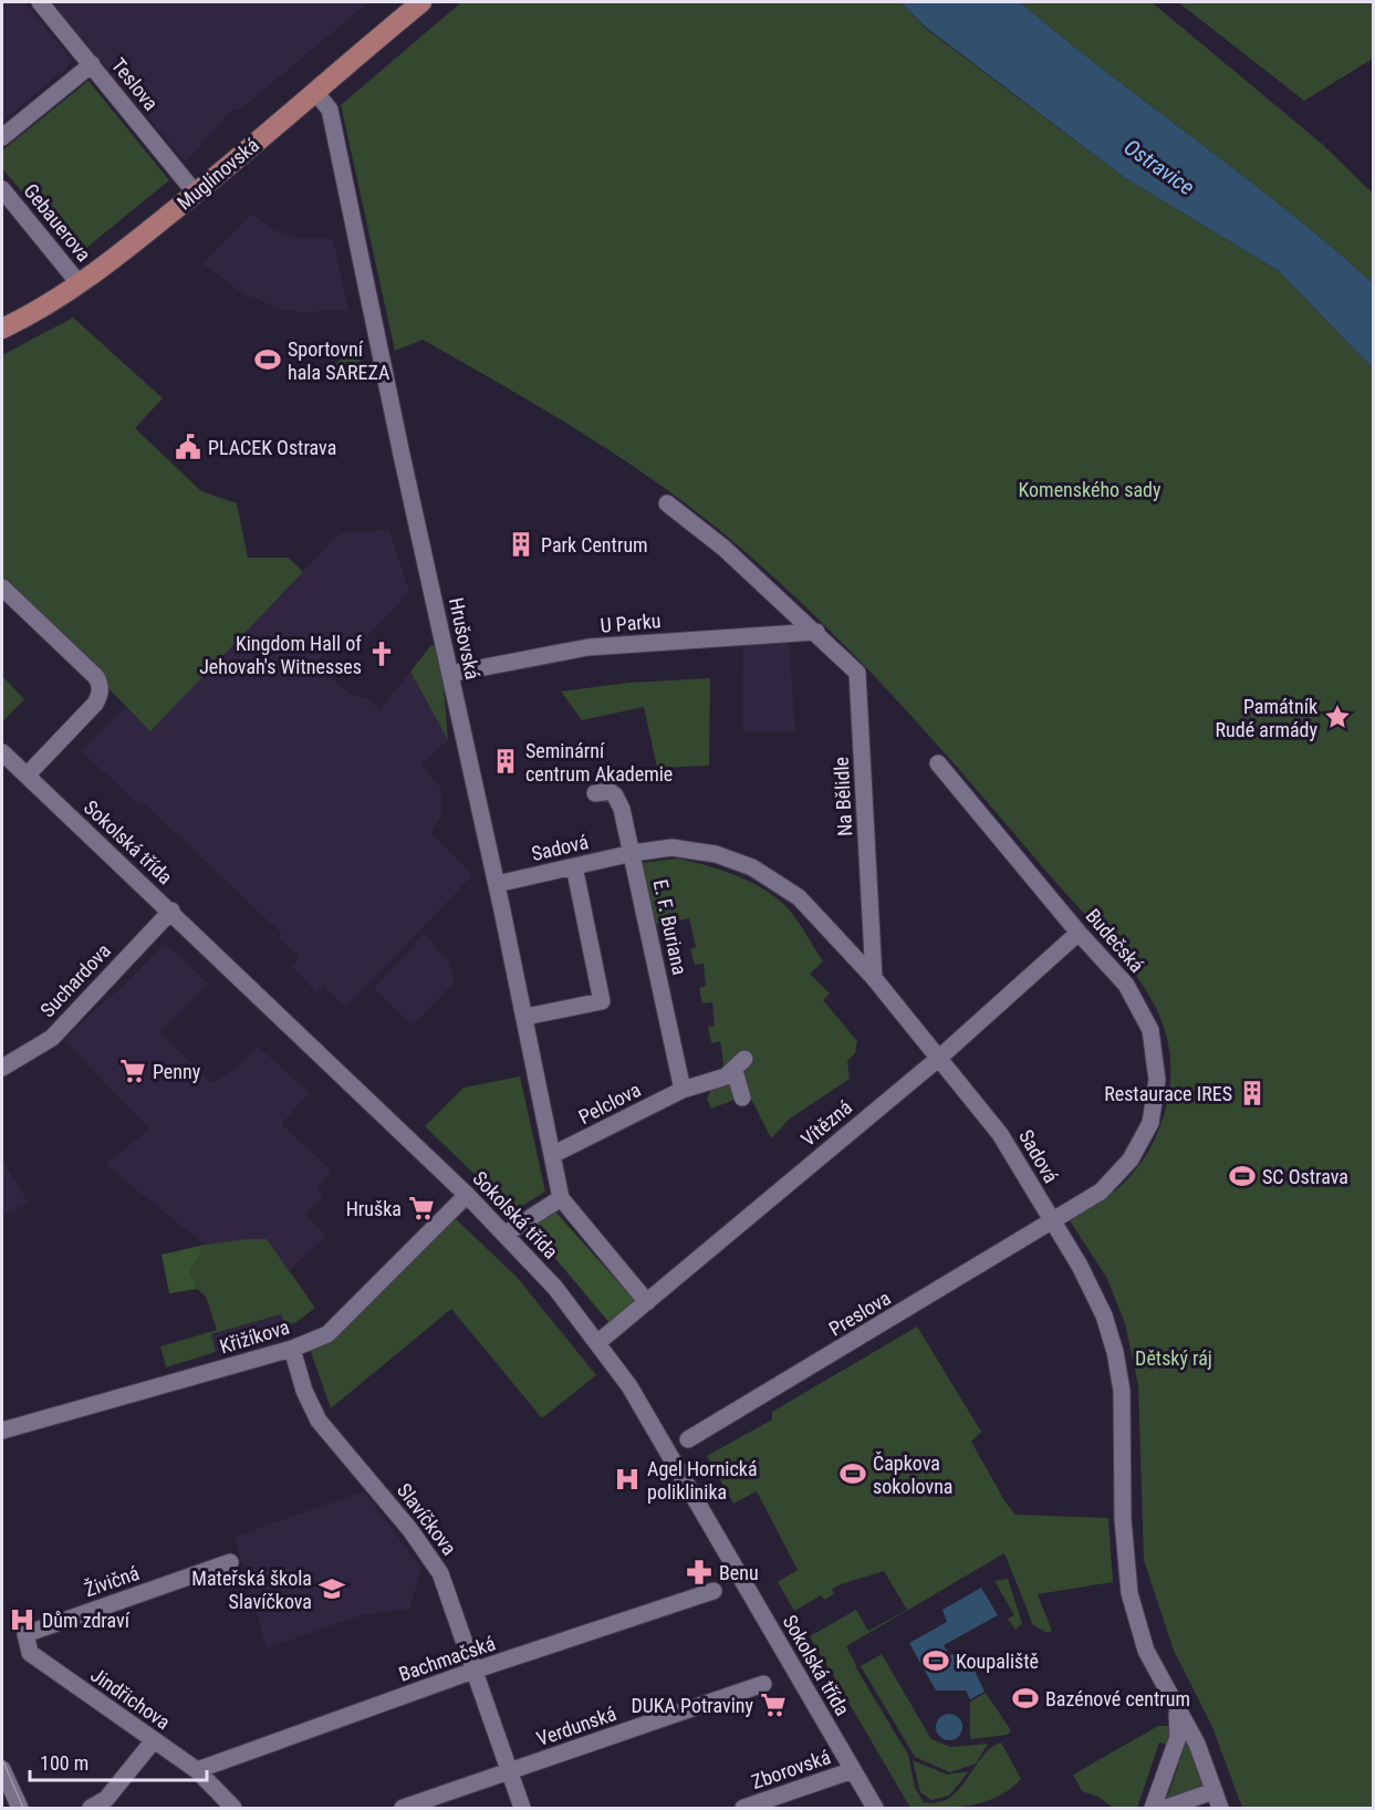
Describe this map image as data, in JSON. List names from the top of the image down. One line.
{"streets":{"main road":["Muglinovská"],"street":["Teslova","Gebauerova","U Parku","Hrušovská","Na Bělidle","Sokolská třída","Sadová","E. F. Buriana","Budečská","Suchardova","Pelclova","Vítězná","Preslova","Křižíkova","Slavíčkova","Živičná","Bachmačská","Jindřichova","Verdunská","Zborovská"]},"crossings":[["Teslova","Muglinovská"],["Muglinovská","Gebauerova"],["Muglinovská","Hrušovská"],["U Parku","Hrušovská"],["U Parku","Na Bělidle"],["Hrušovská","Sadová"],["Hrušovská","Pelclova"],["Na Bělidle","Sadová"],["Sokolská třída","Suchardova"],["Sokolská třída","Vítězná"],["Sokolská třída","Křižíkova"],["Sokolská třída","Zborovská"],["Sadová","E. F. Buriana"],["Sadová","Budečská"],["Sadová","Vítězná"],["Sadová","Preslova"],["E. F. Buriana","Pelclova"],["Budečská","Vítězná"],["Budečská","Preslova"],["Křižíkova","Slavíčkova"],["Slavíčkova","Bachmačská"],["Slavíčkova","Verdunská"],["Živičná","Jindřichova"],["Bachmačská","Jindřichova"]],"water":["Ostravice"],"parks":["Komenského sady","Dětský ráj"],"places":{"sports":["Sportovní hala SAREZA","SC Ostrava","Čapkova sokolovna","Koupaliště","Bazénové centrum"],"public building":["PLACEK Ostrava"],"building":["Park Centrum","Seminární centrum Akademie","Restaurace IRES"],"church":["Kingdom Hall of Jehovah's Witnesses"],"place":["Památník Rudé armády"],"supermarket":["Penny","Hruška","DUKA Potraviny"],"hospital":["Agel Hornická poliklinika","Dům zdraví"],"pharmacy":["Benu"],"school or university":["Mateřská škola Slavíčkova"]},"scale_bar":"100 m"}
